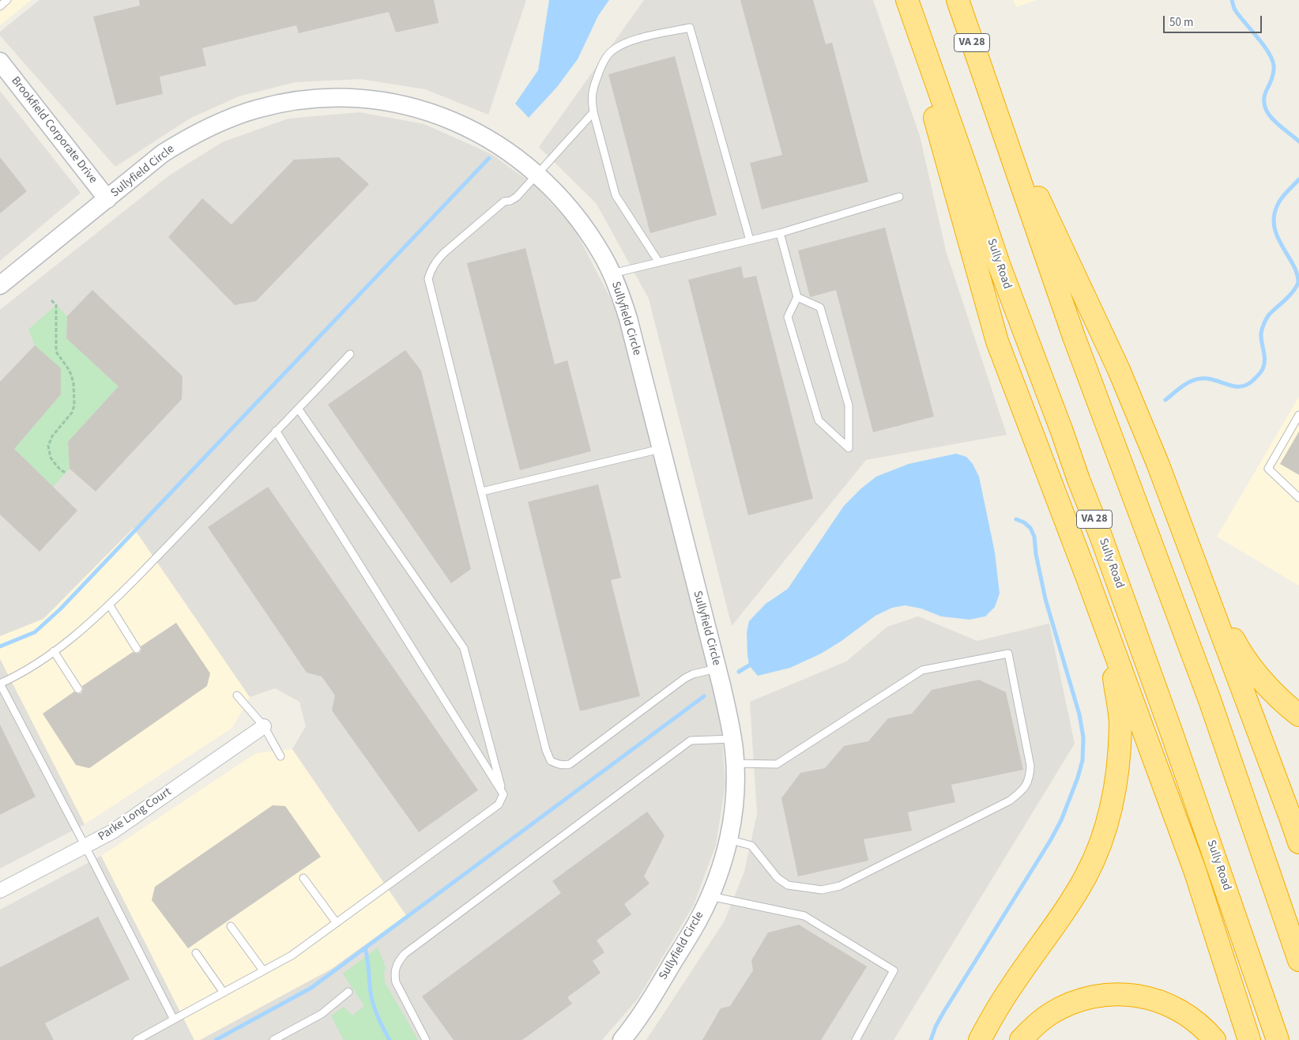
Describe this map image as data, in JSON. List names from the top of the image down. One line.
{"streets":{"highway":["VA 28","Sully Road"],"street":["Brookfield Corporate Drive","Sullyfield Circle","Parke Long Court"]},"crossings":[["Brookfield Corporate Drive","Sullyfield Circle"]],"scale_bar":"50 m"}
